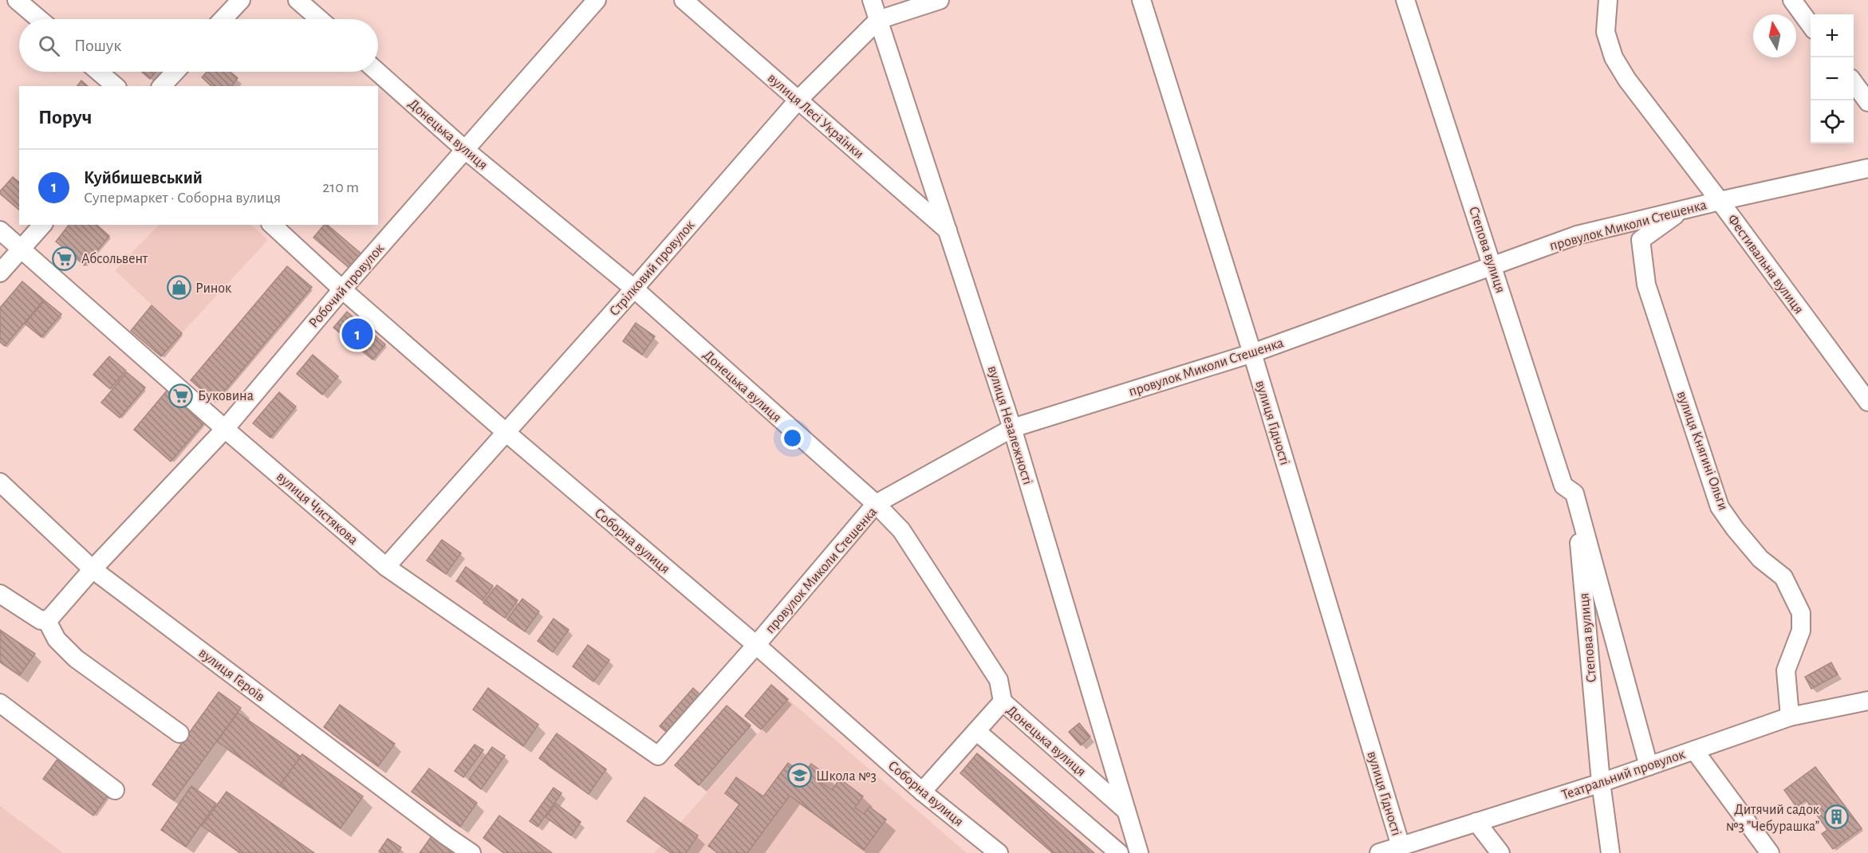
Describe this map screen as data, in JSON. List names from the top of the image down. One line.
{"streets":{"street":["вулиця Лесі Українки","Донецька вулиця","провулок Миколи Стешенка","Степова вулиця","Фестивальна вулиця","Стрілковий провулок","Робочий провулок","вулиця Гідності","вулиця Незалежності","вулиця Княгині Ольги","вулиця Чистякова","Соборна вулиця","вулиця Героїв","Театральний провулок"]},"crossings":[["вулиця Лесі Українки","Стрілковий провулок"],["вулиця Лесі Українки","вулиця Незалежності"],["Донецька вулиця","провулок Миколи Стешенка"],["Донецька вулиця","Стрілковий провулок"],["Донецька вулиця","Робочий провулок"],["Донецька вулиця","вулиця Незалежності"],["провулок Миколи Стешенка","Степова вулиця"],["провулок Миколи Стешенка","Фестивальна вулиця"],["провулок Миколи Стешенка","вулиця Гідності"],["провулок Миколи Стешенка","вулиця Незалежності"],["провулок Миколи Стешенка","вулиця Княгині Ольги"],["провулок Миколи Стешенка","вулиця Чистякова"],["провулок Миколи Стешенка","Соборна вулиця"],["Степова вулиця","Театральний провулок"],["Стрілковий провулок","вулиця Незалежності"],["Стрілковий провулок","вулиця Чистякова"],["Стрілковий провулок","Соборна вулиця"],["Робочий провулок","вулиця Чистякова"],["Робочий провулок","Соборна вулиця"],["Робочий провулок","вулиця Героїв"],["вулиця Гідності","Театральний провулок"],["вулиця Княгині Ольги","Театральний провулок"]],"places":{"supermarket":["Абсольвент","Буковина"],"shop":["Ринок"],"school or university":["Школа №3"],"building":["Дитячий садок №3 ”Чебурашка”"]},"north":"top","page":{"map_buttons":["+","−"],"search":"Пошук","heading":"Поруч","list":[{"mark":"1","name":"Куйбишевський","note":"Супермаркет · Соборна вулиця","value":"210 m"}],"pins":"1"}}
